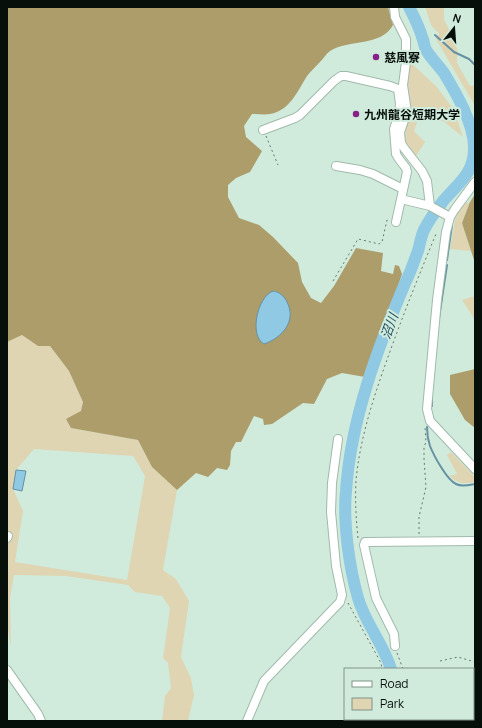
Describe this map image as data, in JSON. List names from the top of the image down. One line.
{"water":["沼川"],"places":["慈風寮","九州龍谷短期大学"],"legend":["Road","Park"],"north":"top"}
